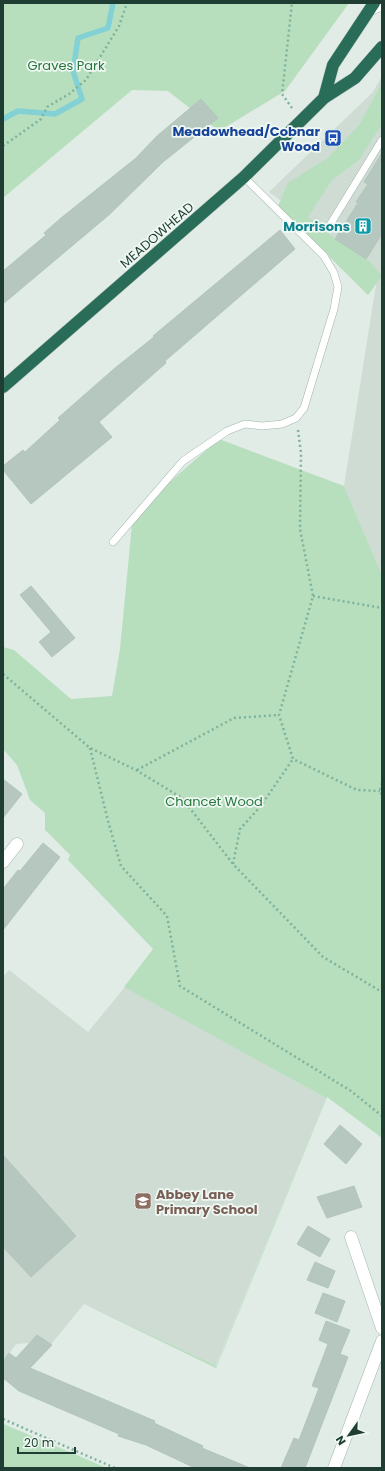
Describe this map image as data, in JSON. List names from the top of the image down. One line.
{"streets":{"highway":["MEADOWHEAD"]},"parks":["Graves Park","Chancet Wood"],"places":{"bus stop":["Meadowhead/Cobnar Wood"],"building":["Morrisons"],"school or university":["Abbey Lane Primary School"]},"scale_bar":"20 m","north":"bottom left"}
